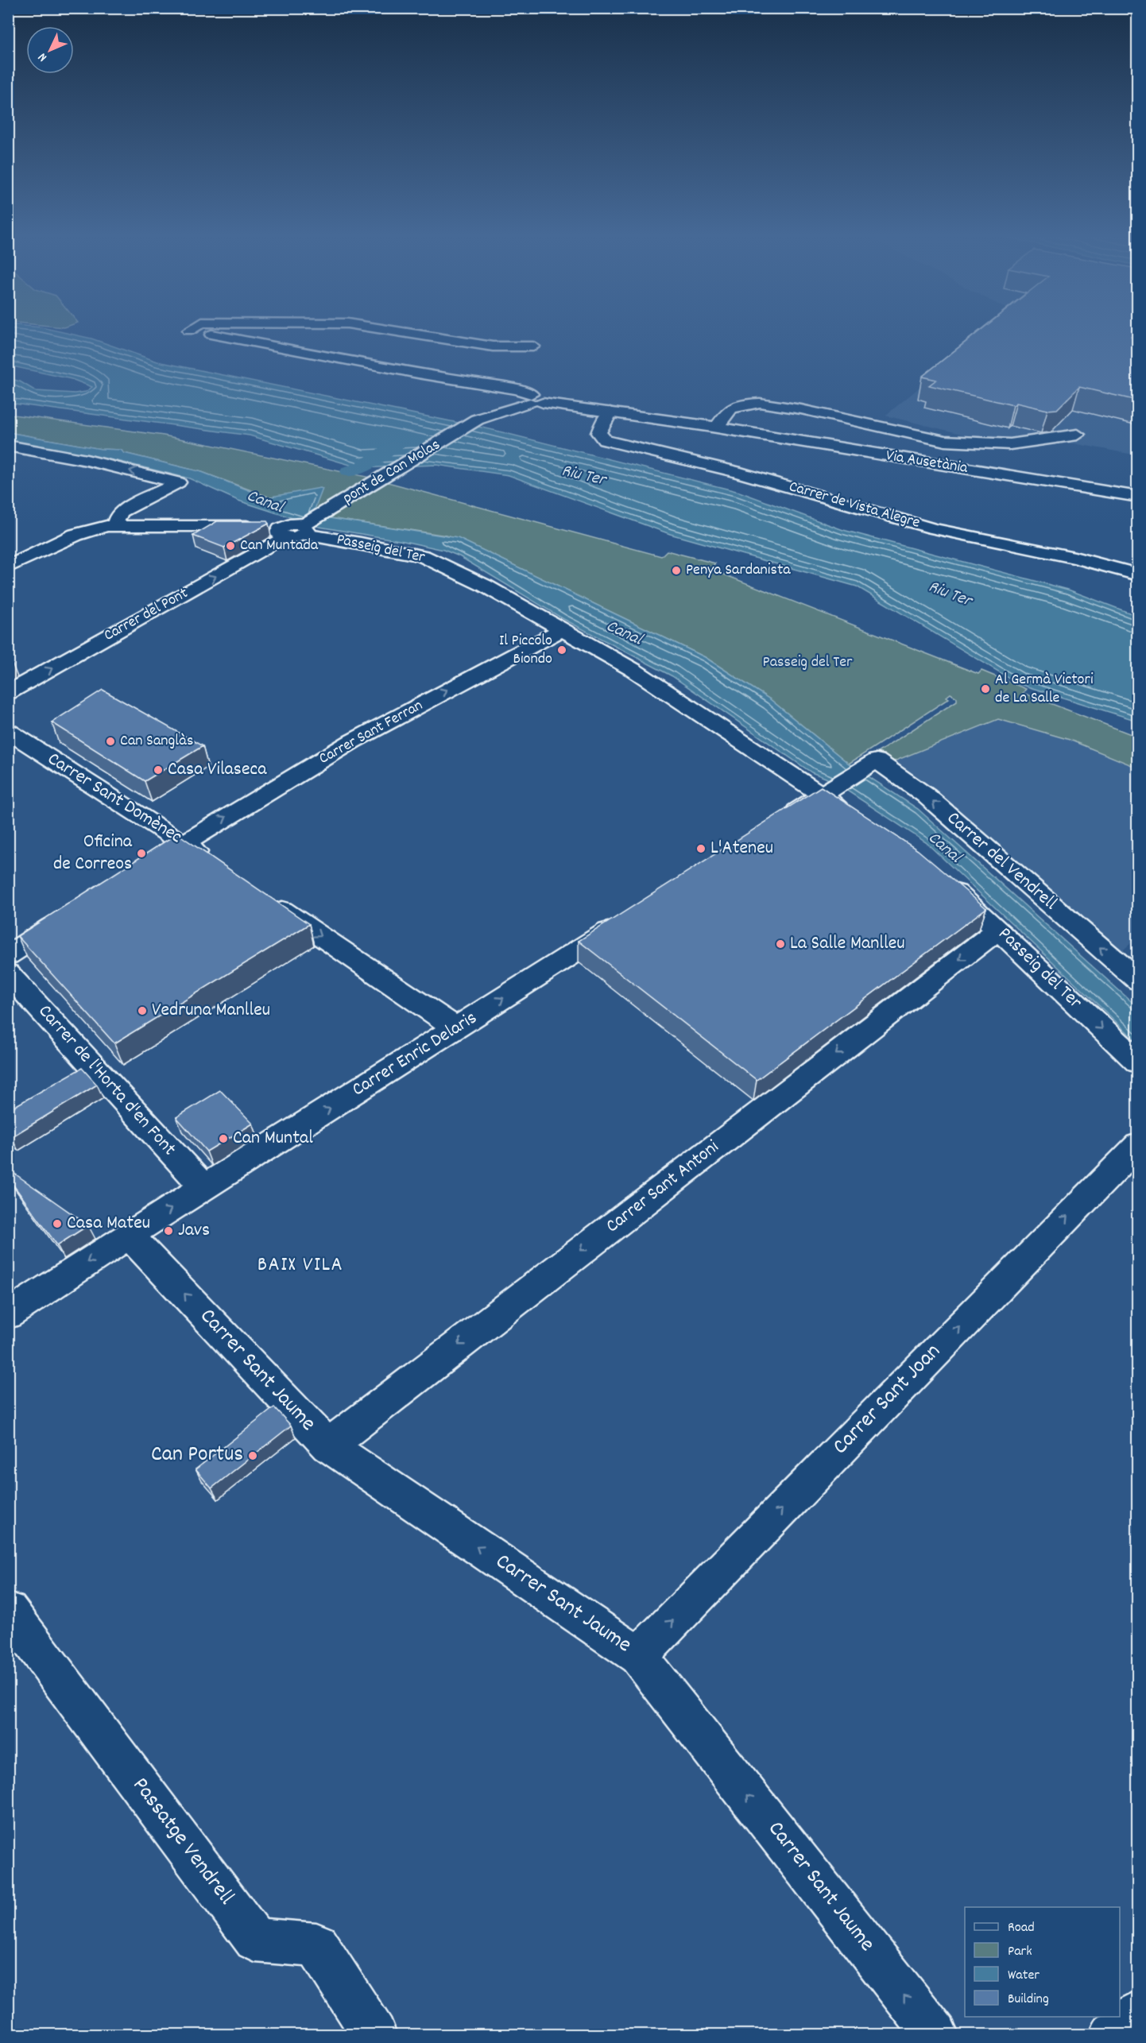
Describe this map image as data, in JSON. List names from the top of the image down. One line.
{"streets":{"street":["Via Ausetània","pont de Can Molas","Carrer de Vista Alegre","Passeig del Ter","Carrer del Pont","Carrer Sant Ferran","Carrer Sant Domènec","Carrer del Vendrell","Carrer Enric Delaris","Carrer de l'Horta d'en Font","Carrer Sant Antoni","Carrer Sant Jaume","Carrer Sant Joan","Passatge Vendrell"]},"crossings":[["Via Ausetània","pont de Can Molas"],["Via Ausetània","Carrer de Vista Alegre"],["pont de Can Molas","Passeig del Ter"],["Passeig del Ter","Carrer Sant Ferran"],["Passeig del Ter","Carrer del Vendrell"],["Passeig del Ter","Carrer Sant Antoni"],["Carrer Sant Ferran","Carrer Sant Domènec"],["Carrer Enric Delaris","Carrer de l'Horta d'en Font"],["Carrer Enric Delaris","Carrer Sant Jaume"],["Carrer Sant Antoni","Carrer Sant Jaume"],["Carrer Sant Jaume","Carrer Sant Joan"]],"one_way":["Carrer Sant Ferran","Carrer del Vendrell","Carrer Sant Antoni","Carrer Sant Jaume","Carrer Sant Joan"],"districts":["BAIX VILA"],"water":["Riu Ter","Canal"],"parks":["Passeig del Ter"],"places":["Can Muntada","Penya Sardanista","Il Piccolo Biondo","Al Germà Victori de La Salle","Can Sanglàs","Casa Vilaseca","L'Ateneu","Oficina de Correos","La Salle Manlleu","Vedruna Manlleu","Can Muntal","Casa Mateu","Javs","Can Portus"],"legend":["Road","Park","Water","Building"],"north":"bottom left"}
